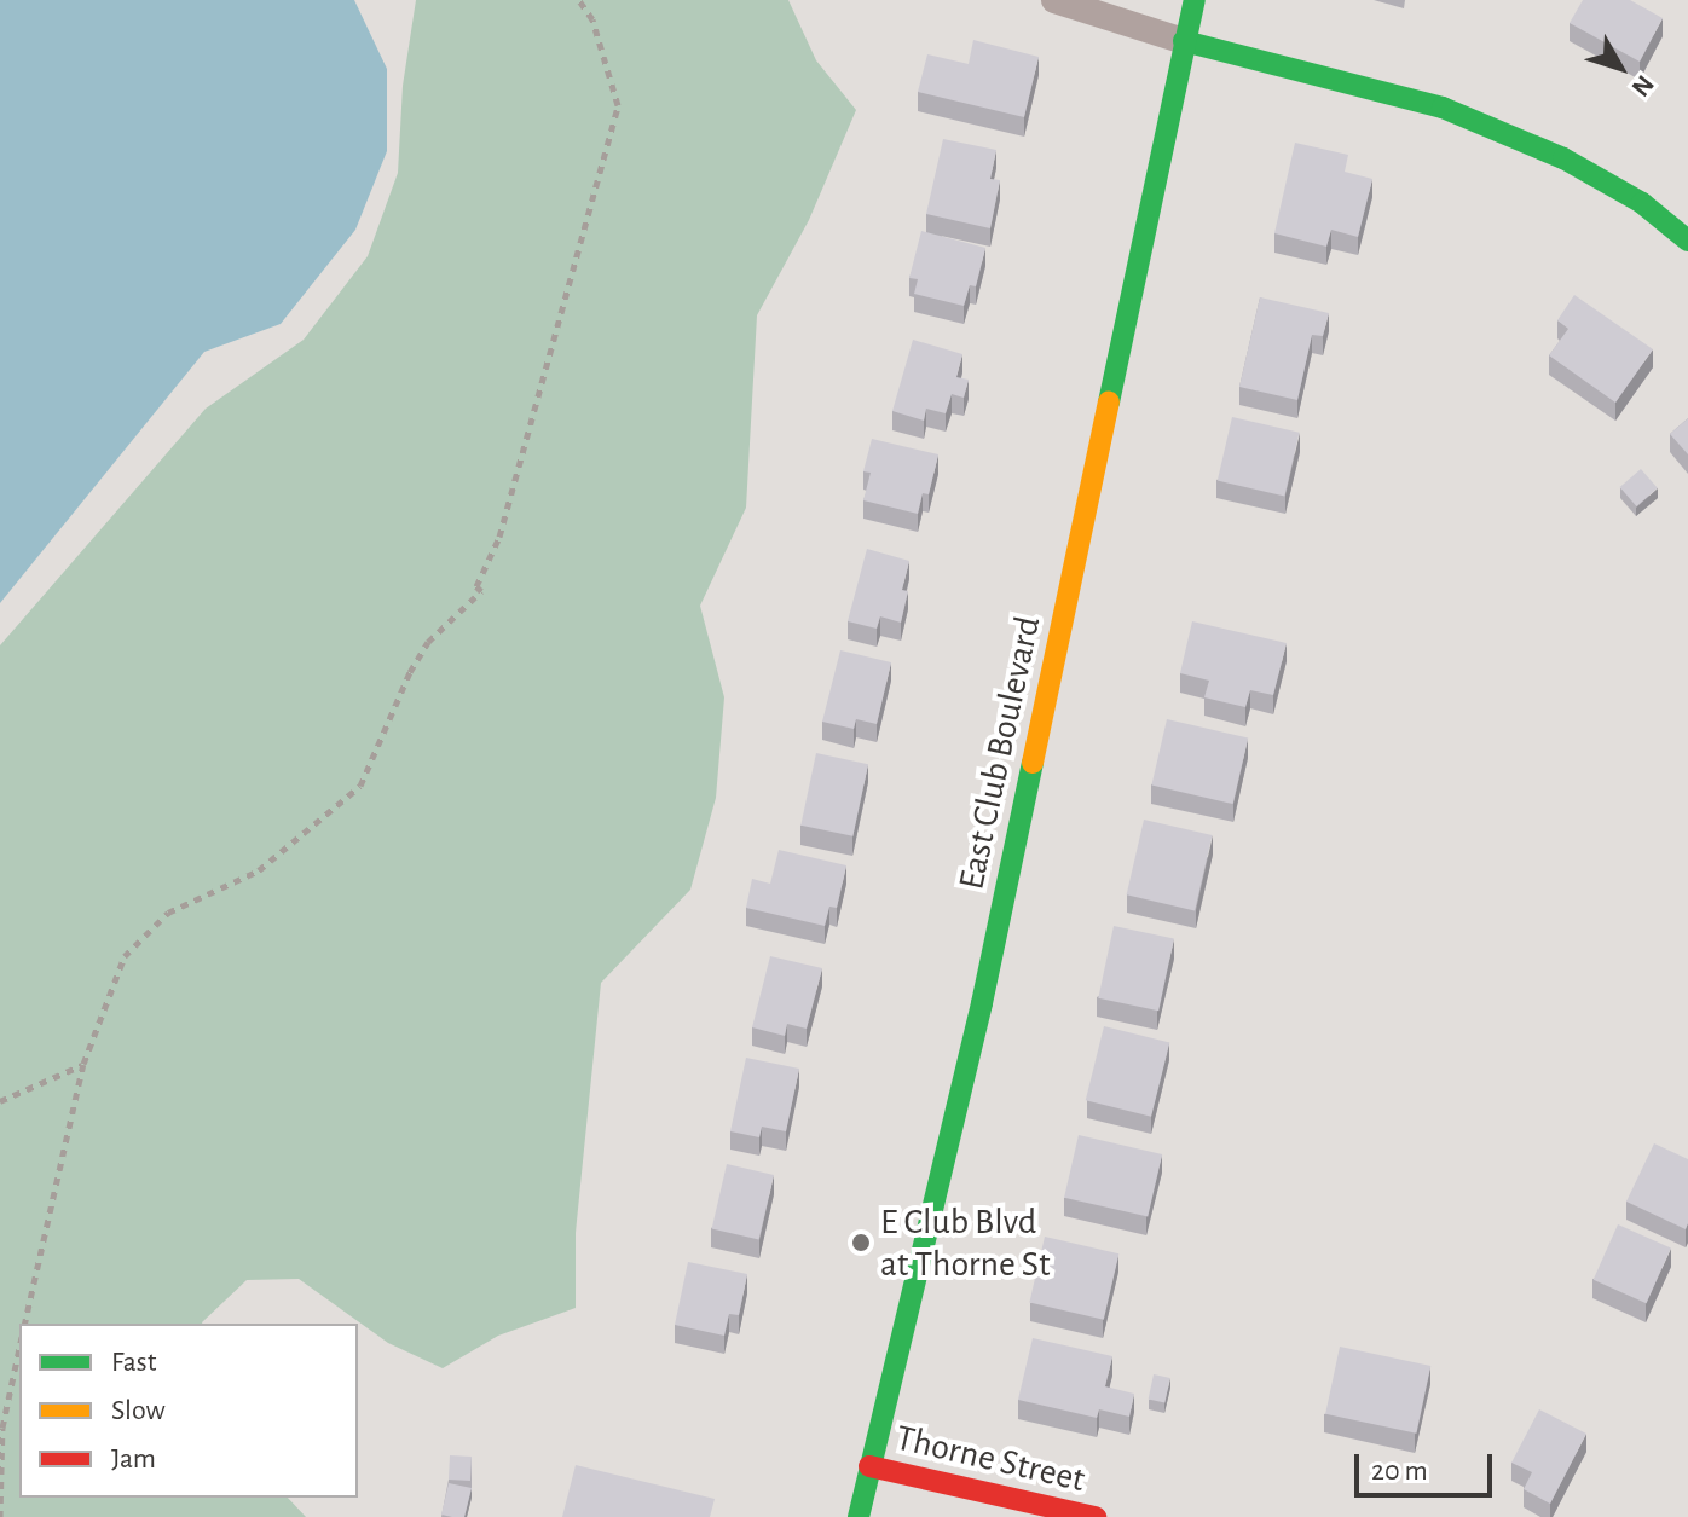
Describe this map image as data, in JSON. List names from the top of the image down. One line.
{"streets":{"street":["East Club Boulevard","Thorne Street"]},"crossings":[["East Club Boulevard","Thorne Street"]],"places":["E Club Blvd at Thorne St"],"legend":["Fast","Slow","Jam"],"scale_bar":"20 m","north":"bottom right"}
